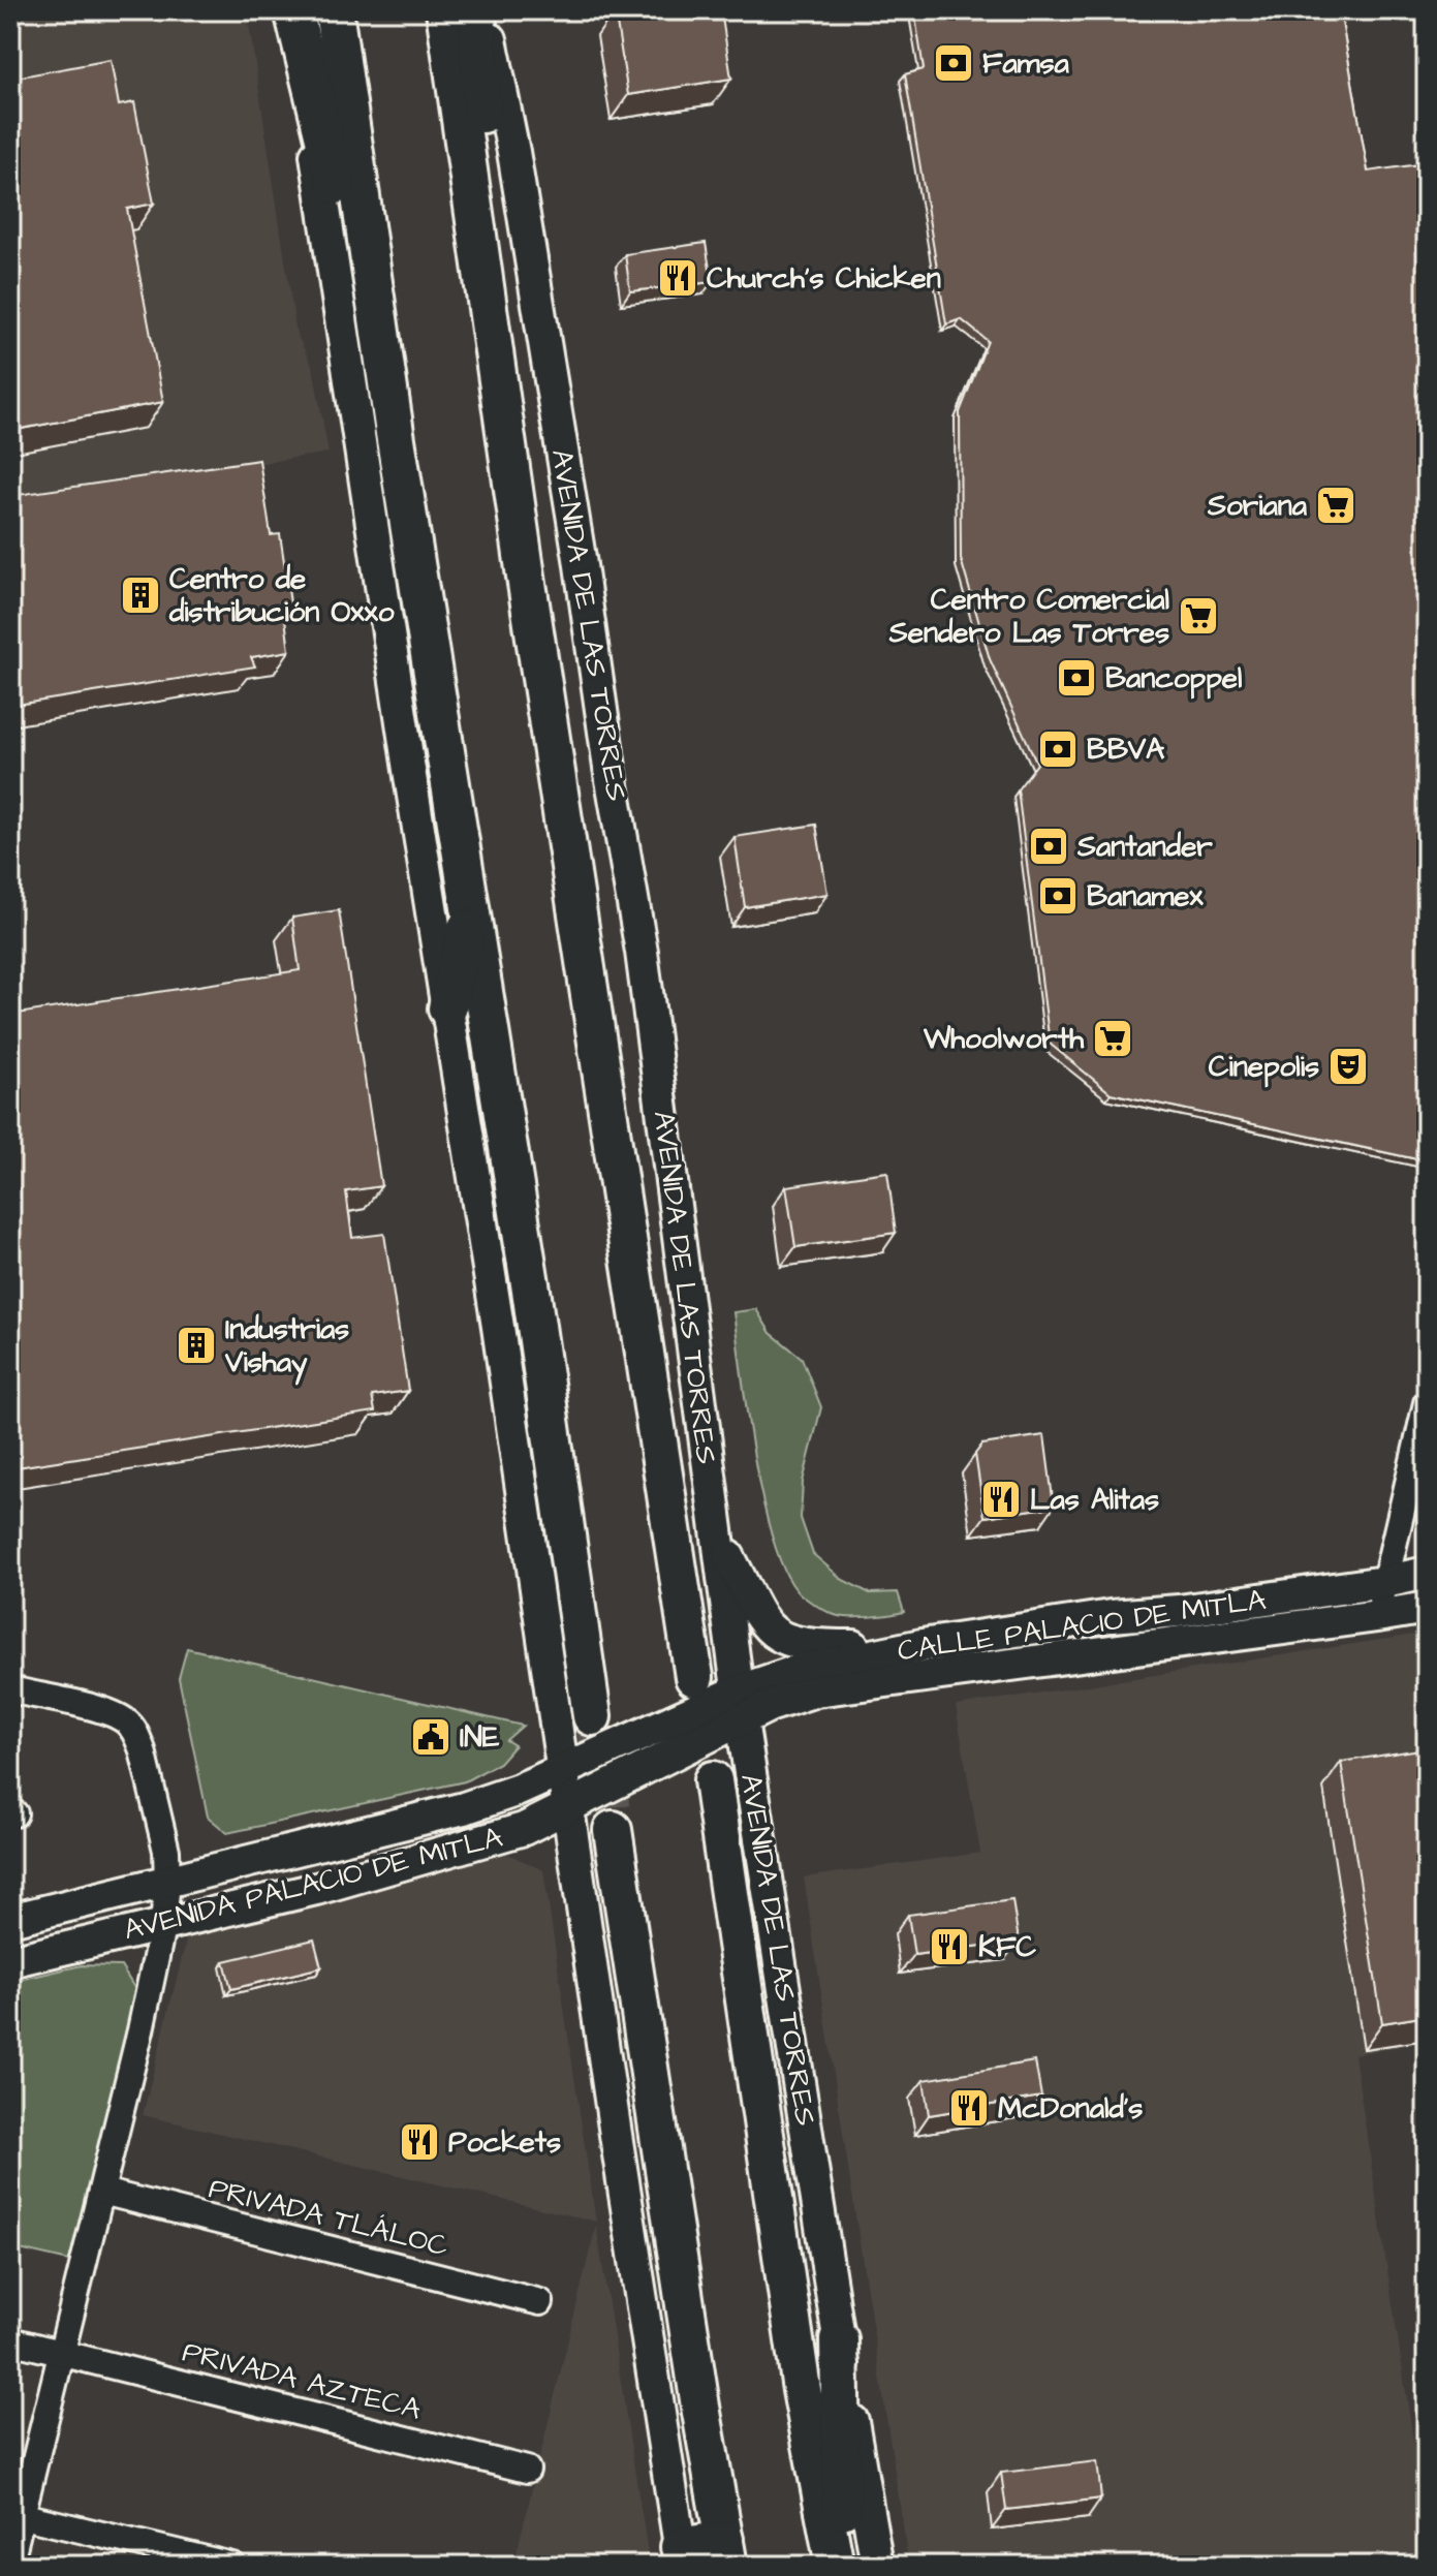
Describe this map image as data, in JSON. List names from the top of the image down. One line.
{"streets":{"highway":["AVENIDA DE LAS TORRES"],"main road":["CALLE PALACIO DE MITLA","AVENIDA PALACIO DE MITLA"],"street":["PRIVADA TLÁLOC","PRIVADA AZTECA"]},"crossings":[["AVENIDA DE LAS TORRES","CALLE PALACIO DE MITLA"],["AVENIDA DE LAS TORRES","AVENIDA PALACIO DE MITLA"],["CALLE PALACIO DE MITLA","AVENIDA PALACIO DE MITLA"]],"places":{"bank":["Famsa","Bancoppel","BBVA","Santander","Banamex"],"restaurant":["Church's Chicken","Las Alitas","KFC","McDonald's","Pockets"],"supermarket":["Soriana","Centro Comercial Sendero Las Torres","Whoolworth"],"building":["Centro de distribución Oxxo","Industrias Vishay"],"theatre":["Cinepolis"],"public building":["INE"]}}
